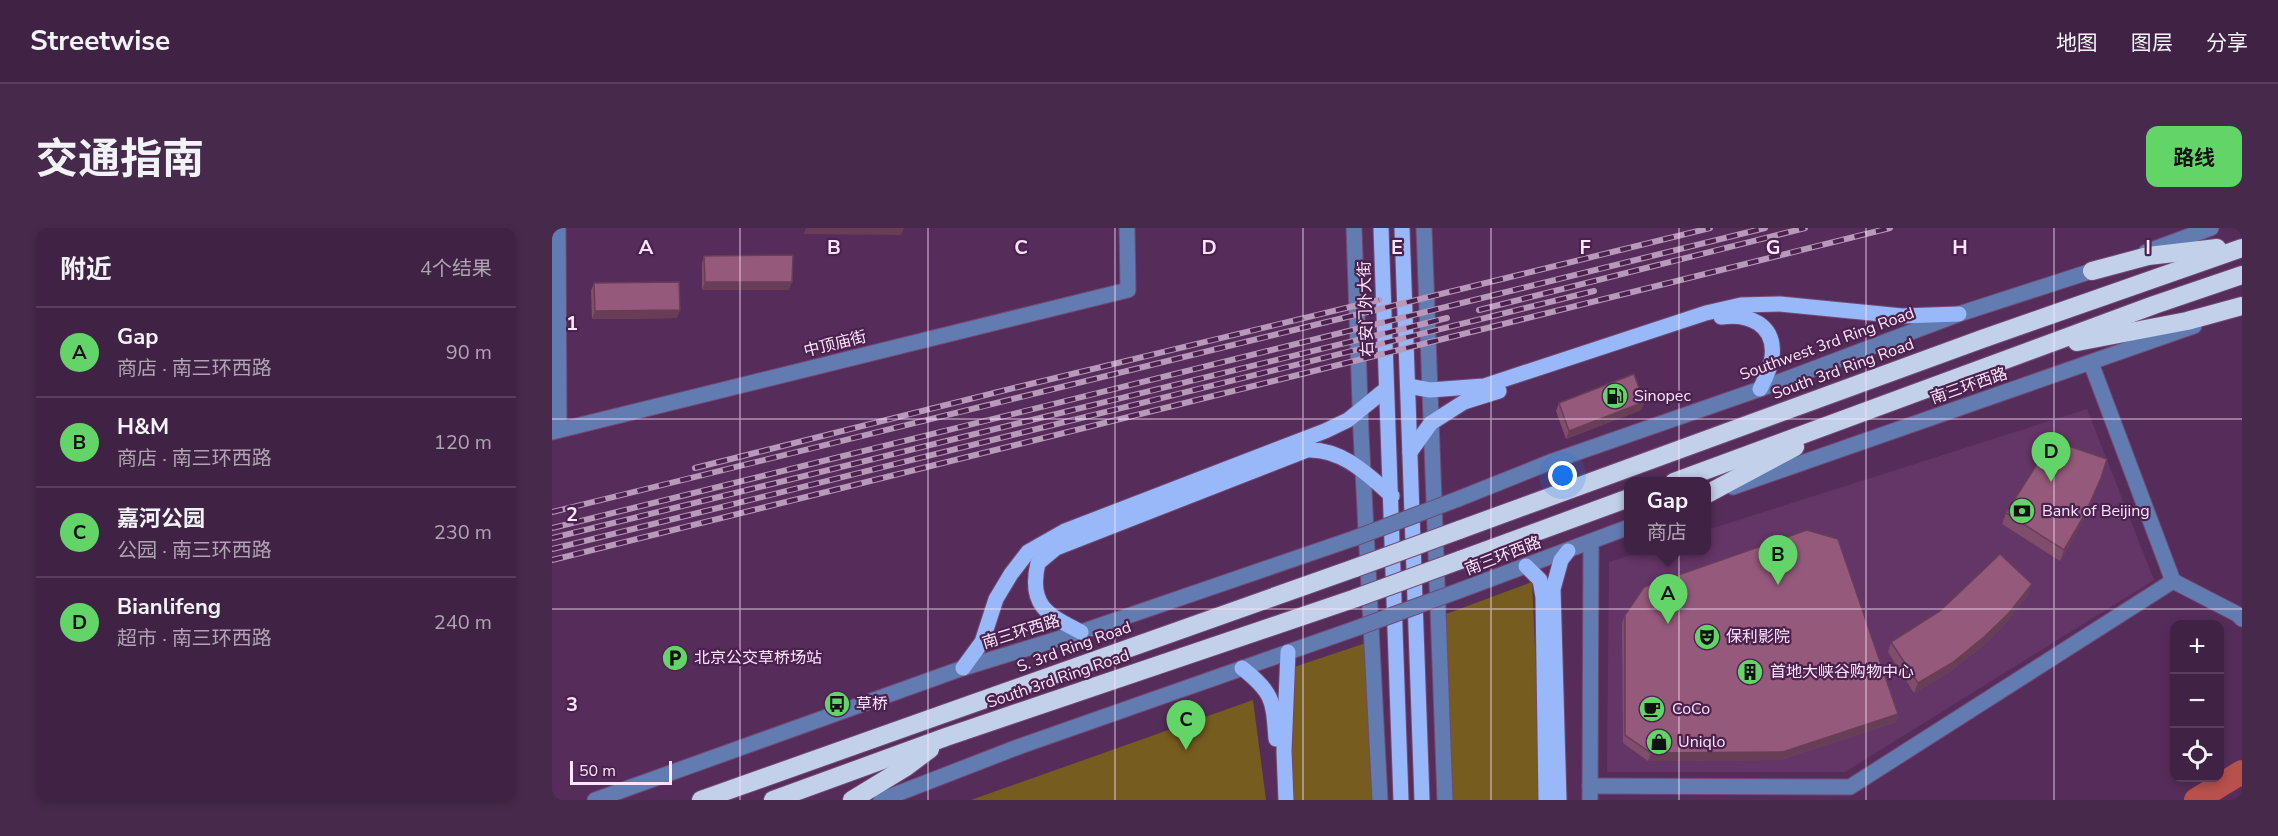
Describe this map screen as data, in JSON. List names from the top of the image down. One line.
{"streets":{"highway":["South 3rd Ring Road","S. 3rd Ring Road"],"main road":["右安门外大街"],"street":["中顶庙街","Southwest 3rd Ring Road","南三环西路"]},"crossings":[["Southwest 3rd Ring Road","南三环西路"],["South 3rd Ring Road","S. 3rd Ring Road"]],"places":{"fuel station":["Sinopec"],"bank":["Bank of Beijing"],"theatre":["保利影院"],"parking":["北京公交草桥场站"],"building":["首地大峡谷购物中心"],"bus stop":["草桥"],"cafe":["CoCo"],"shop":["Uniqlo"]},"scale_bar":"50 m","page":{"header":"Streetwise","nav":["地图","图层","分享"],"title":"交通指南","buttons":"路线","heading":["附近","4个结果"],"list":[{"mark":"A","name":"Gap","note":"商店 · 南三环西路","value":"90 m"},{"mark":"B","name":"H&M","note":"商店 · 南三环西路","value":"120 m"},{"mark":"C","name":"嘉河公园","note":"公园 · 南三环西路","value":"230 m"},{"mark":"D","name":"Bianlifeng","note":"超市 · 南三环西路","value":"240 m"}],"pins":["D","B","A","C"],"popup":["Gap","商店"],"map_buttons":["+","−"],"scale":"50 m"},"grid":{"columns":["A","B","C","D","E","F","G","H","I"],"rows":["1","2","3"]}}
